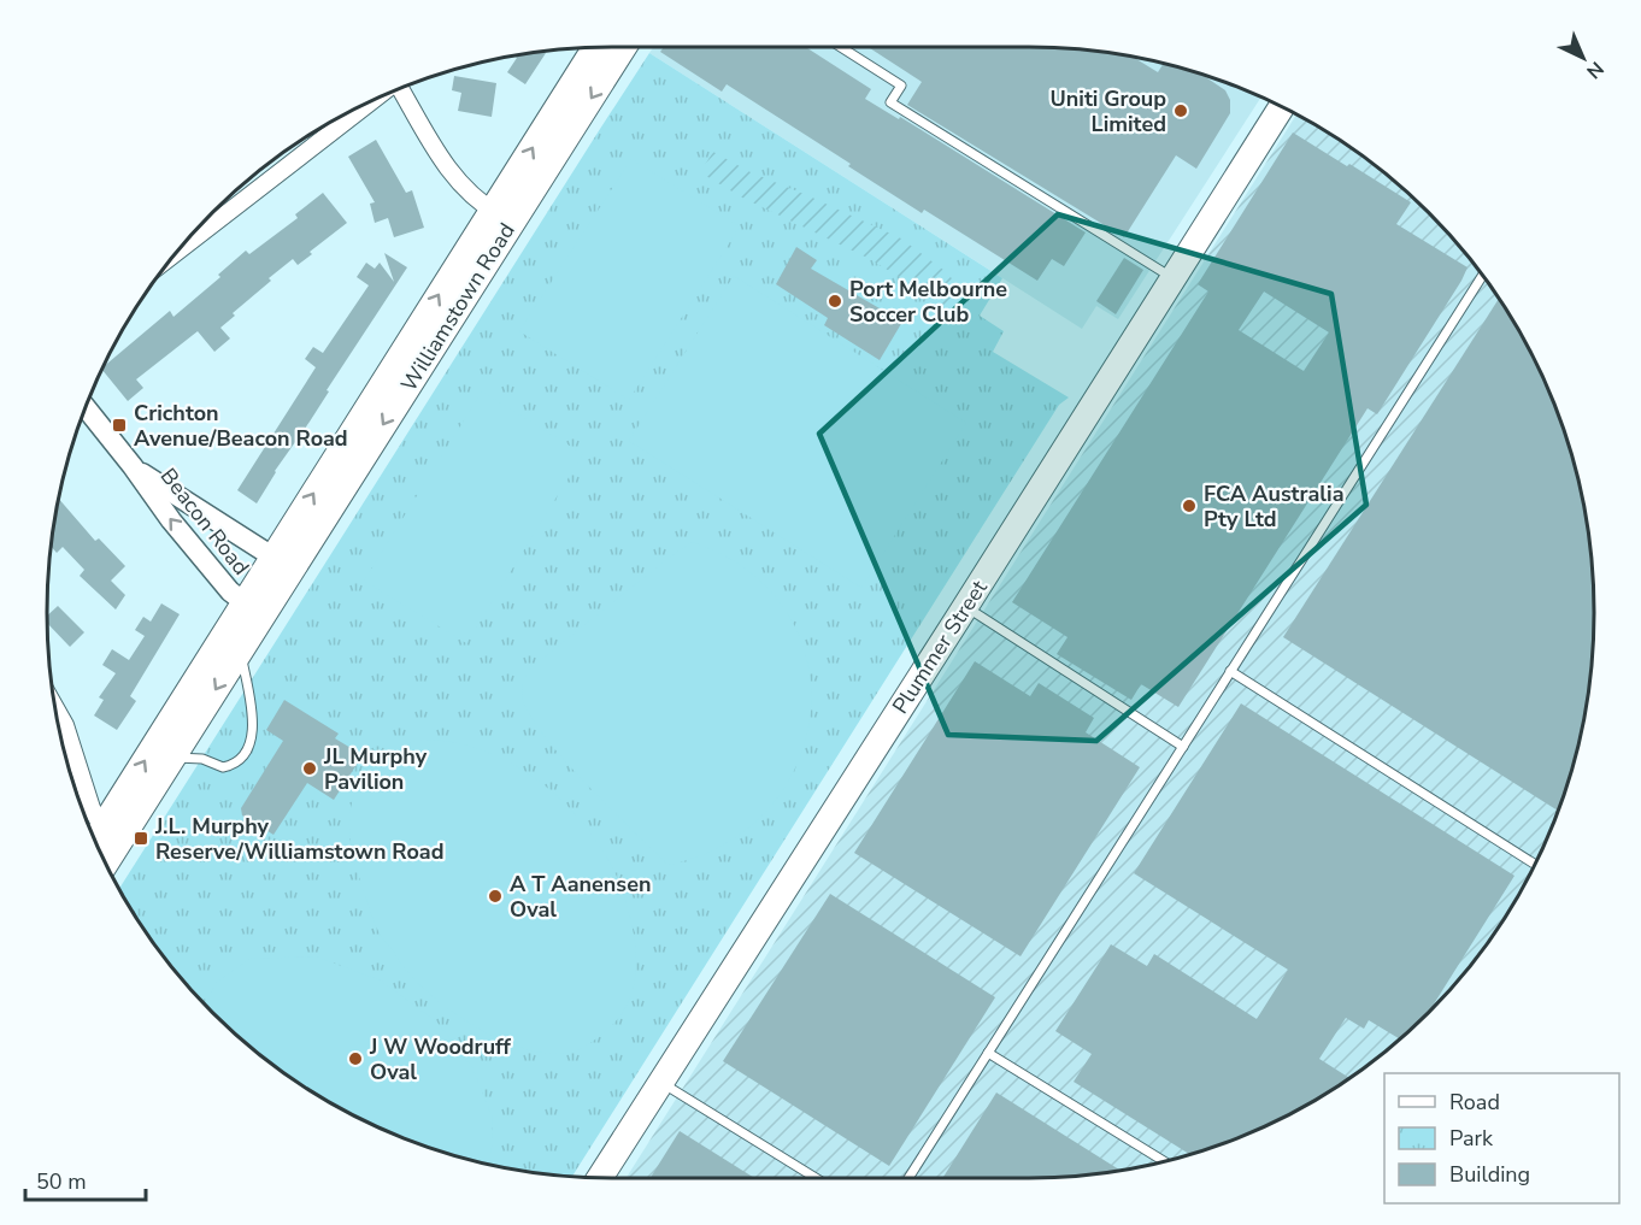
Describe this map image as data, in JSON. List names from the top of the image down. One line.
{"streets":{"main road":["Williamstown Road","Plummer Street"],"street":["Beacon Road"]},"crossings":[["Williamstown Road","Beacon Road"]],"places":{"other":["Uniti Group Limited","Port Melbourne Soccer Club","FCA Australia Pty Ltd","JL Murphy Pavilion","A T Aanensen Oval","J W Woodruff Oval"],"transit":["Crichton Avenue/Beacon Road","J.L. Murphy Reserve/Williamstown Road"]},"legend":["Road","Park","Building"],"scale_bar":"50 m","north":"bottom right"}
